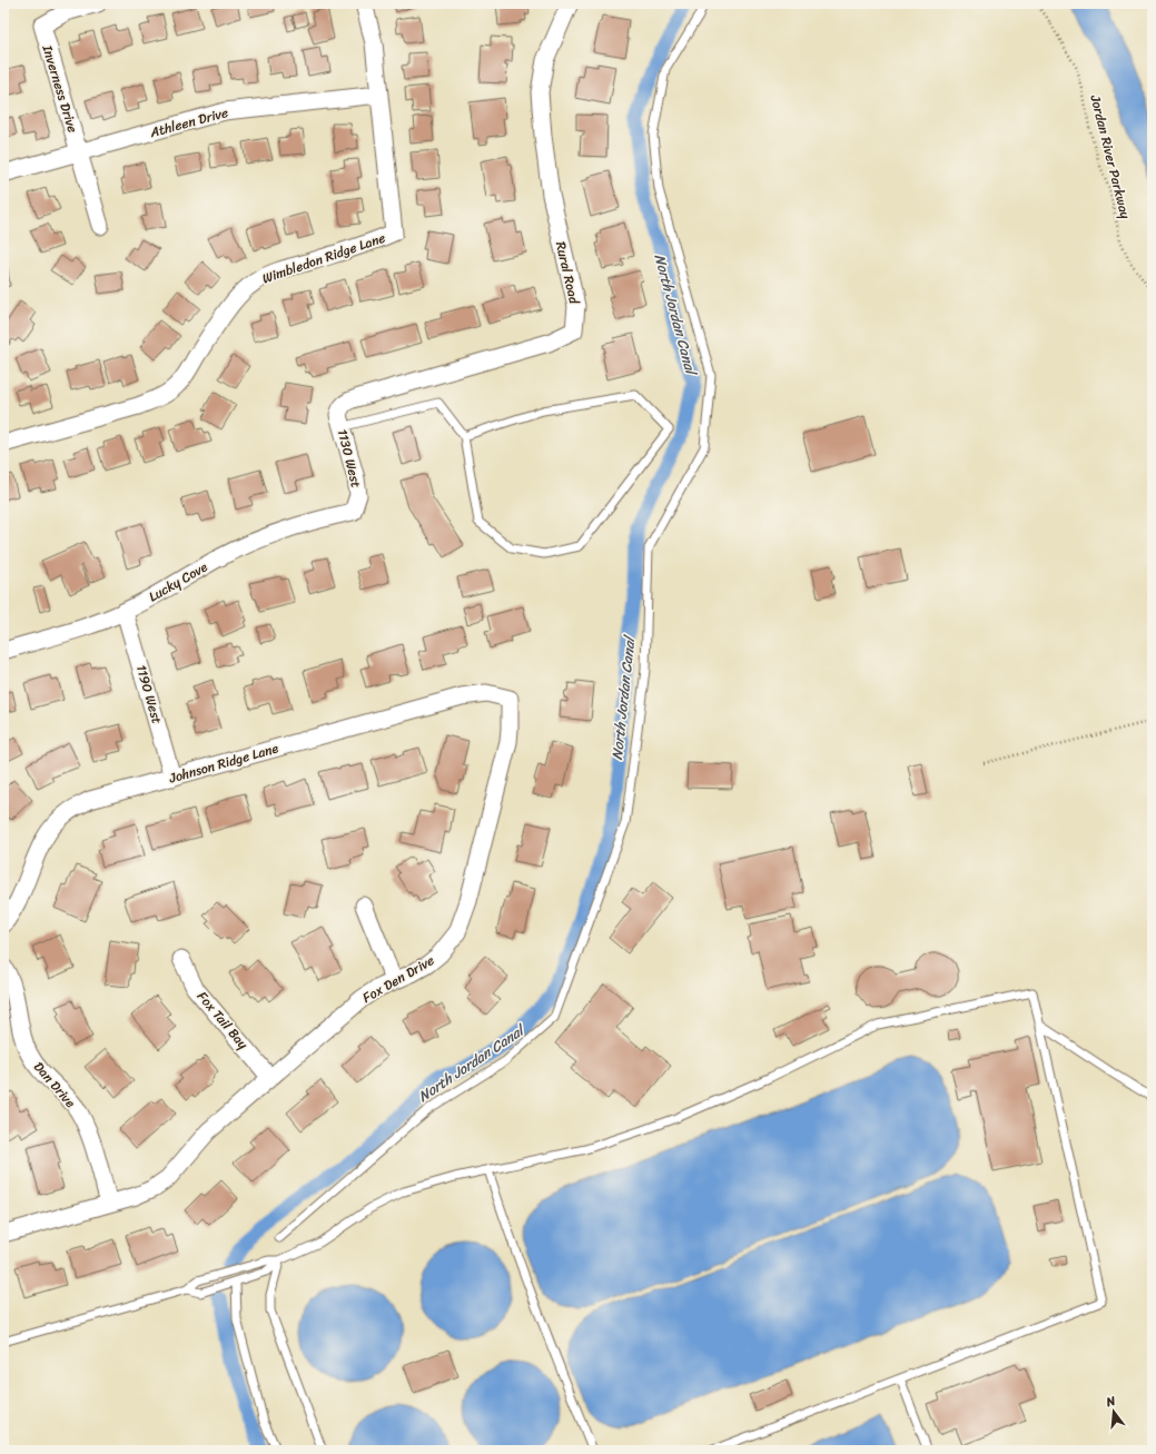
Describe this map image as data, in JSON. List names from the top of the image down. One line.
{"streets":{"street":["Inverness Drive","Athleen Drive","Wimbledon Ridge Lane","Rural Road","1130 West","Lucky Cove","1190 West","Johnson Ridge Lane","Fox Den Drive","Fox Tail Bay","Dan Drive"],"path":["Jordan River Parkway"]},"crossings":[["Inverness Drive","Athleen Drive"],["Athleen Drive","Wimbledon Ridge Lane"],["Rural Road","1130 West"],["1130 West","Lucky Cove"],["Lucky Cove","1190 West"],["1190 West","Johnson Ridge Lane"],["Johnson Ridge Lane","Fox Den Drive"],["Fox Den Drive","Fox Tail Bay"],["Fox Den Drive","Dan Drive"]],"water":["North Jordan Canal"],"north":"top"}
